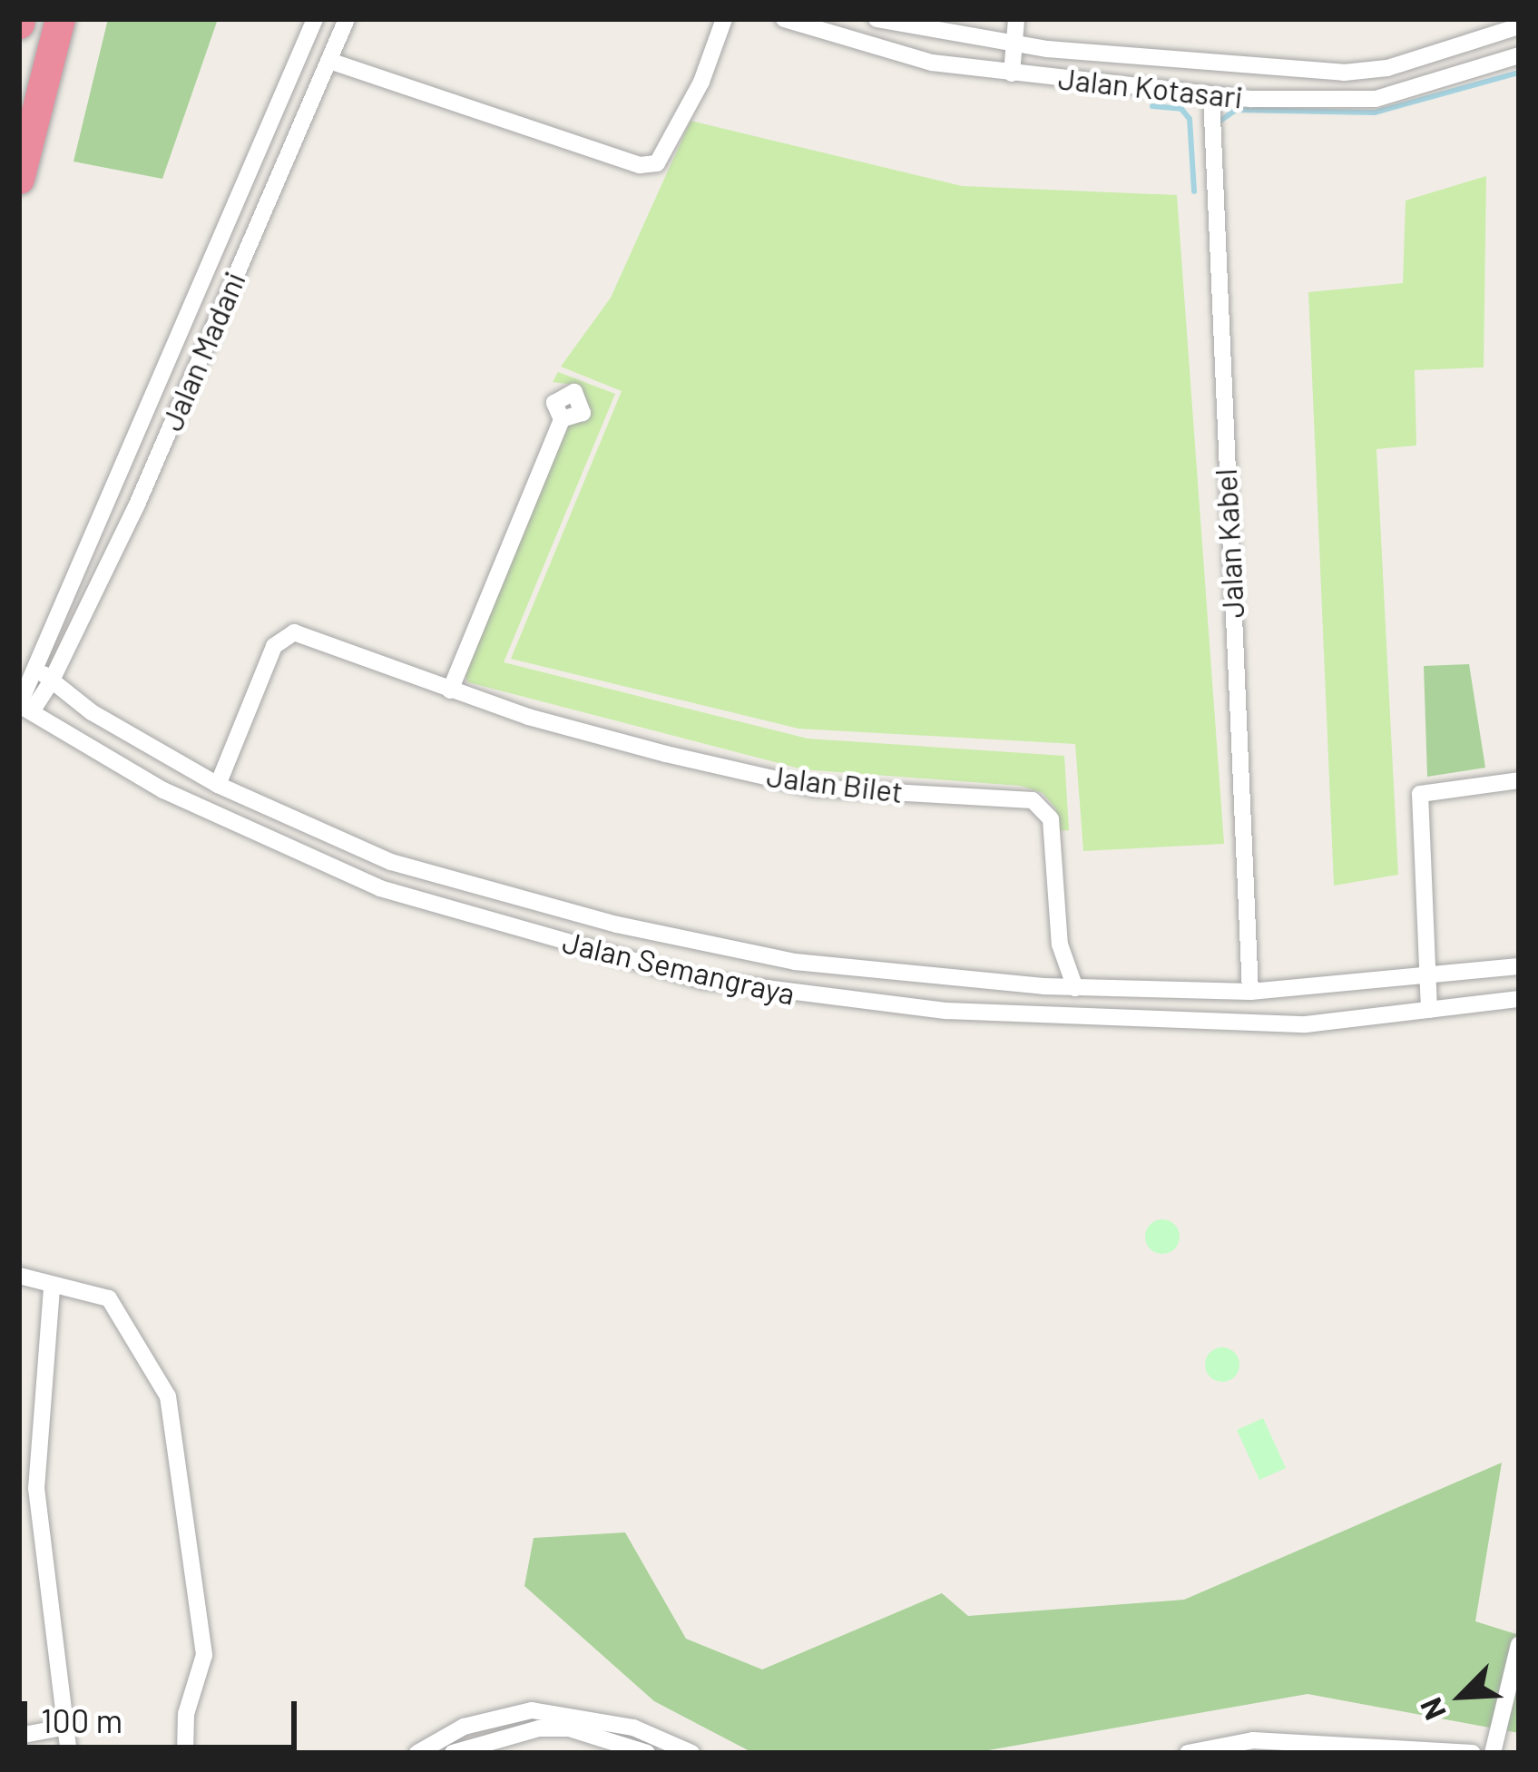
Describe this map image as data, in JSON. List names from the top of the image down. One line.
{"streets":{"street":["Jalan Kotasari","Jalan Madani","Jalan Kabel","Jalan Bilet","Jalan Semangraya"]},"crossings":[["Jalan Kotasari","Jalan Kabel"],["Jalan Madani","Jalan Semangraya"],["Jalan Kabel","Jalan Semangraya"],["Jalan Bilet","Jalan Semangraya"]],"scale_bar":"100 m","north":"bottom left"}
